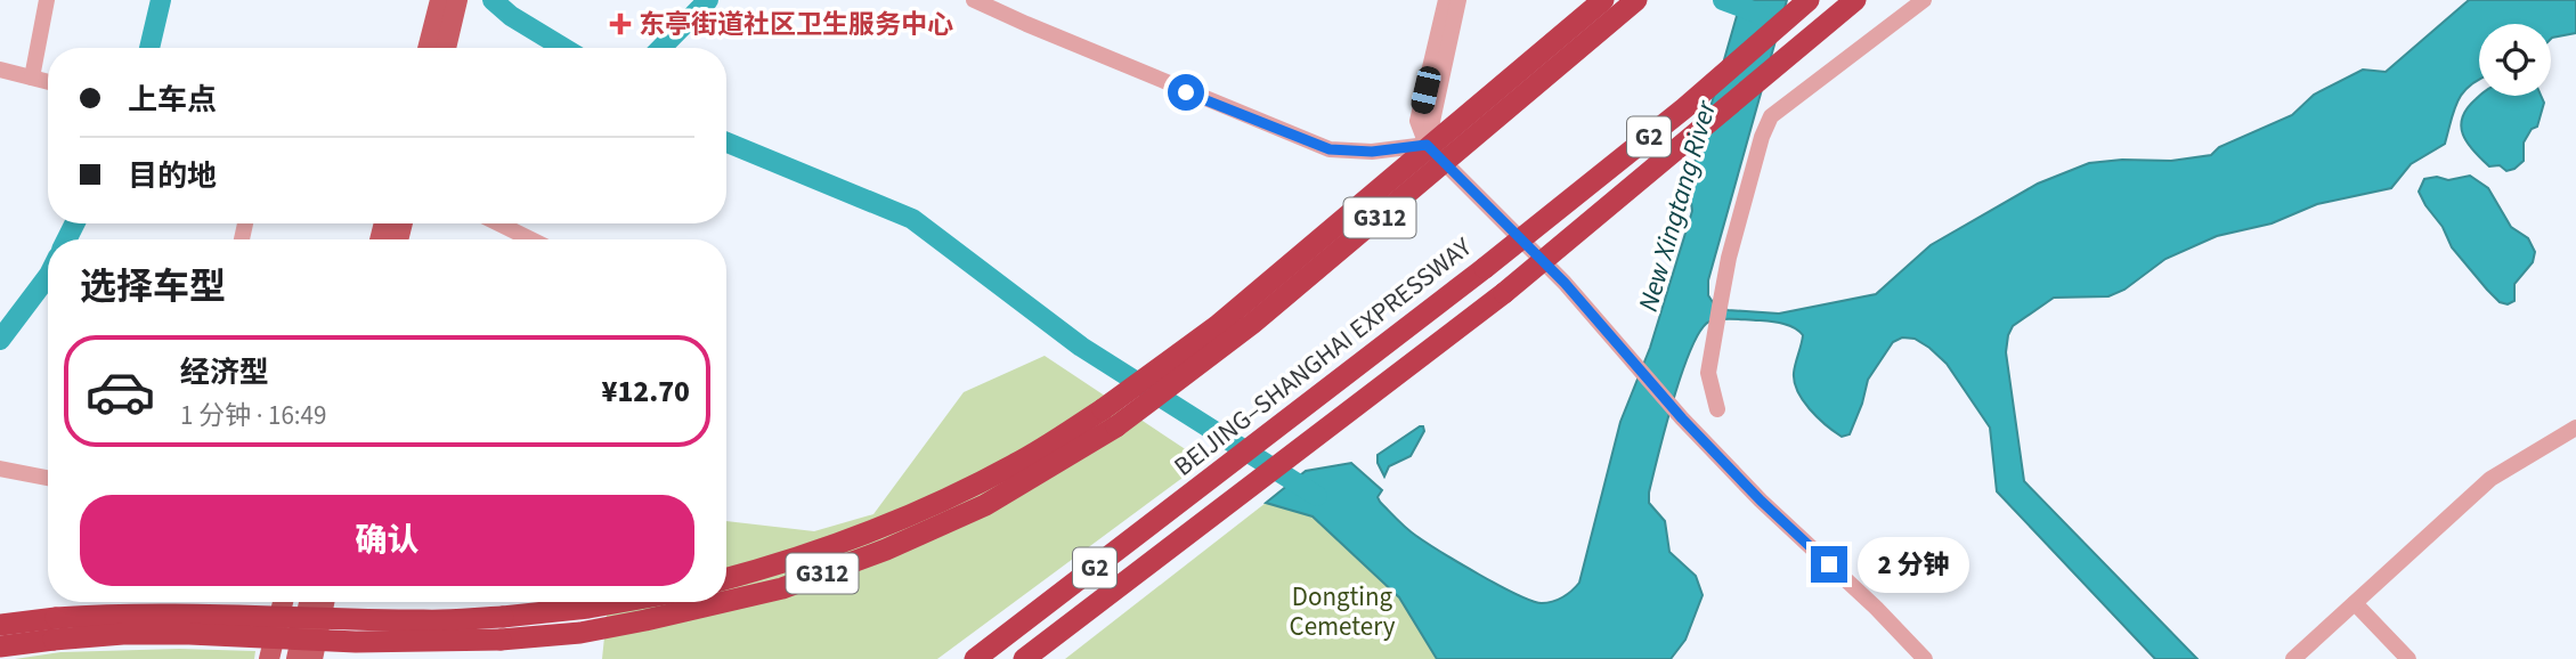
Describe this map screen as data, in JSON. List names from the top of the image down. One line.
{"streets":{"highway":["G2","G312","BEIJING–SHANGHAI EXPRESSWAY"]},"water":["New Xingtang River"],"parks":["Dongting Cemetery"],"places":{"health":["东亭街道社区卫生服务中心"]},"page":{"banner":["上车点","目的地"],"heading":"选择车型","list":[{"name":"经济型","note":"1 分钟 · 16:49","value":"¥12.70"}],"buttons":"确认","bubble":"2 分钟"}}
